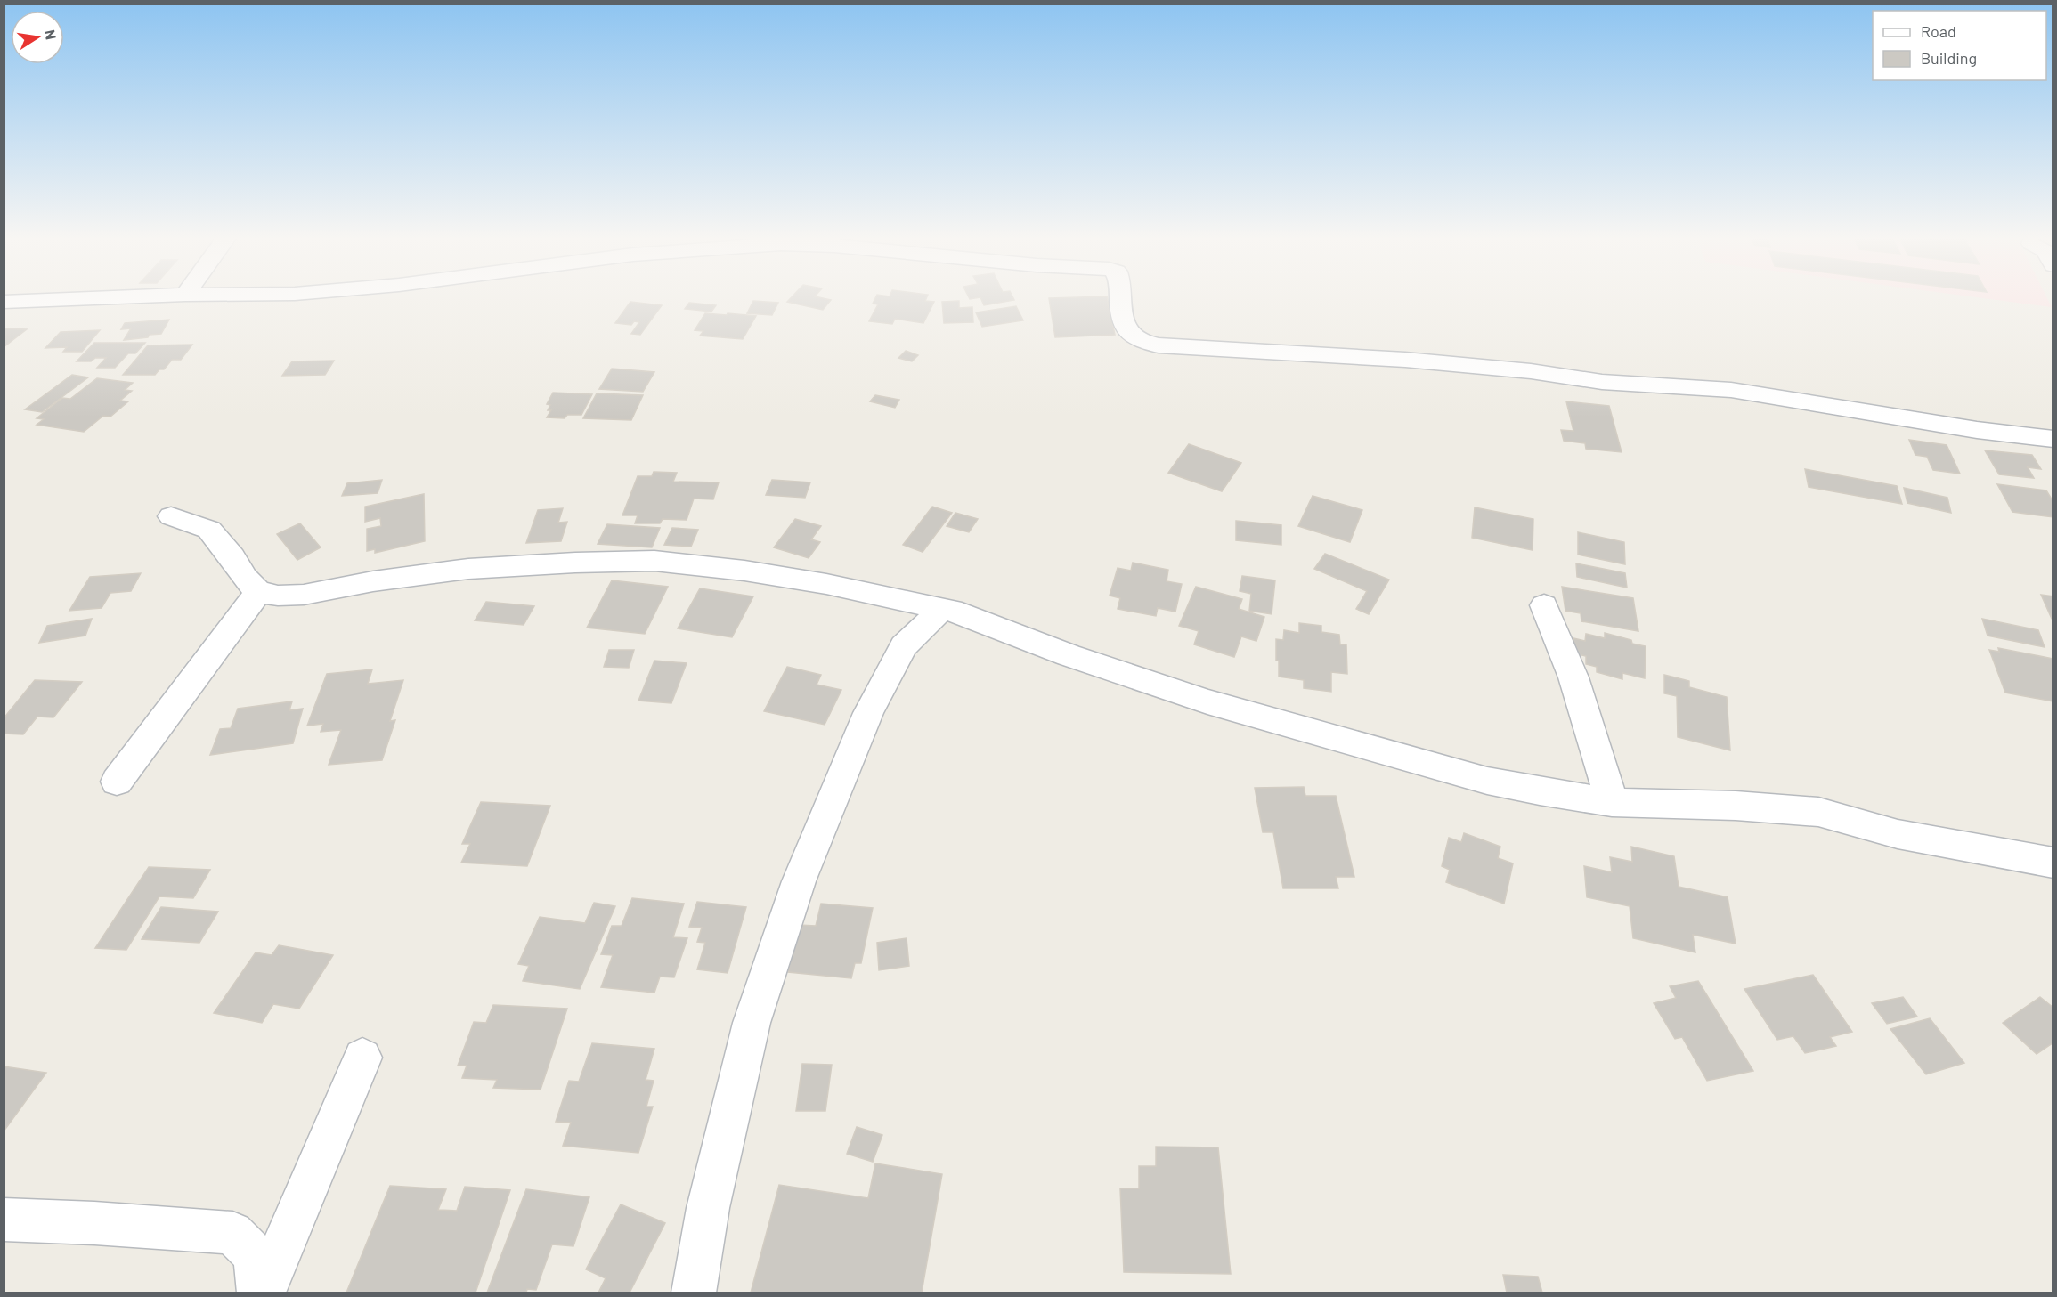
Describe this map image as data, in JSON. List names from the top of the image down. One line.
{"legend":["Road","Building"],"north":"right"}
